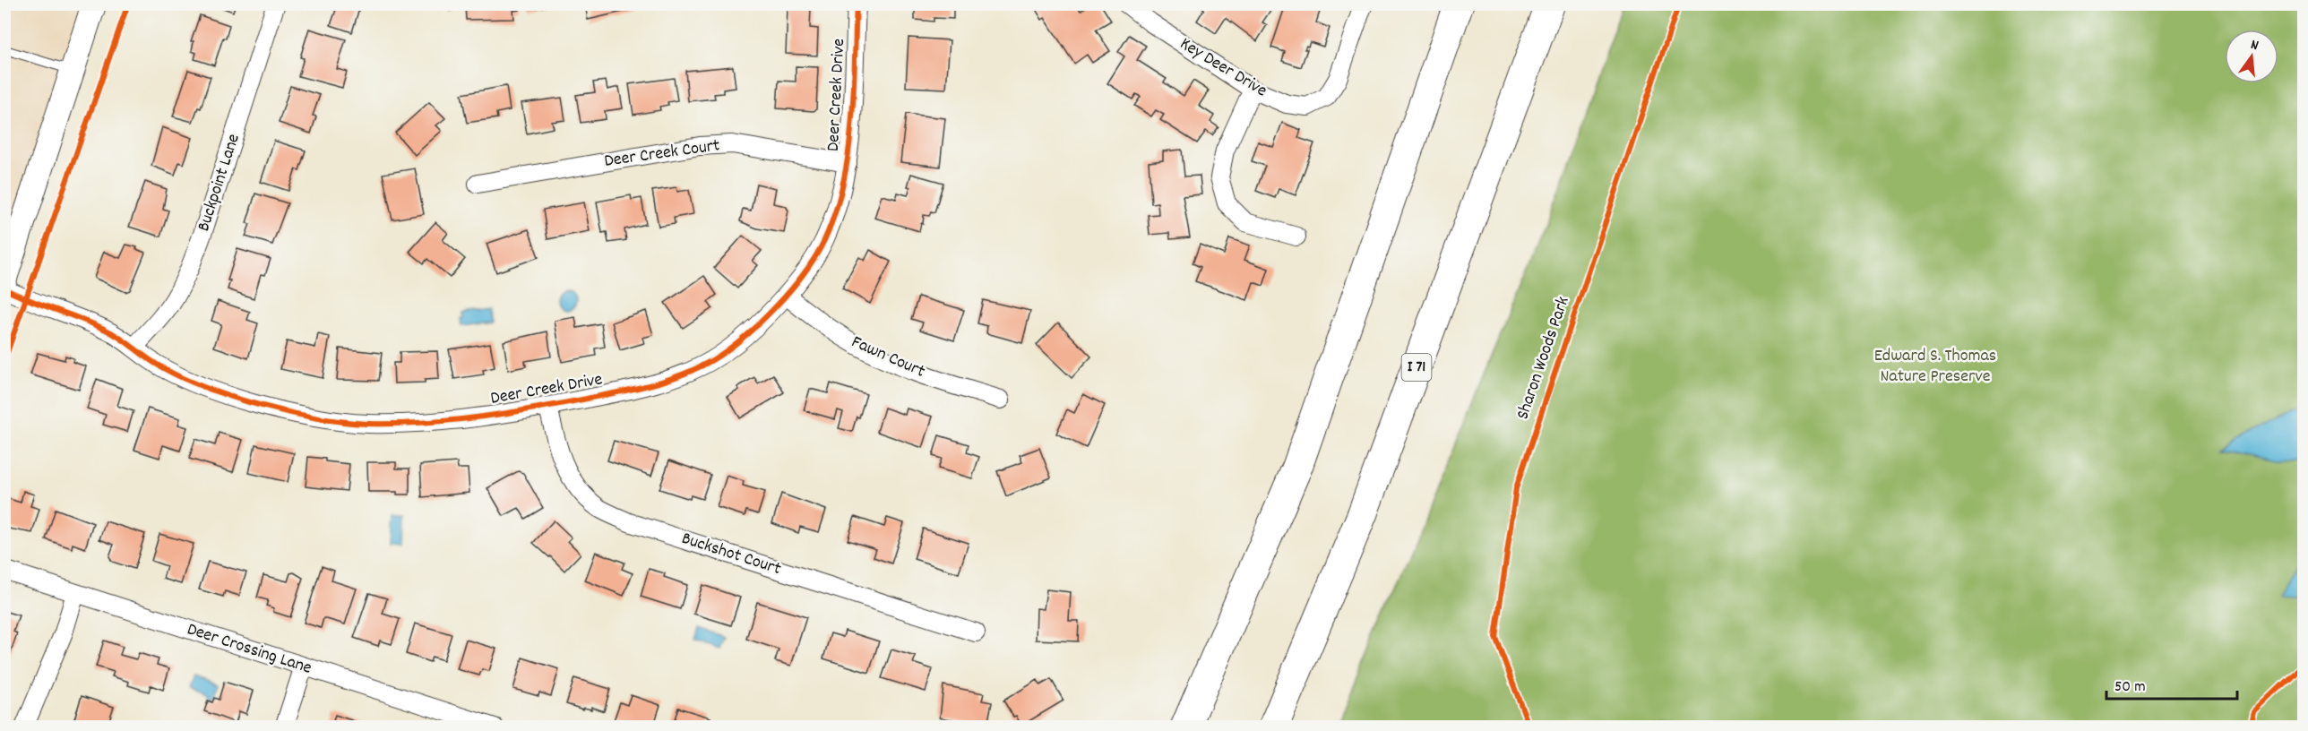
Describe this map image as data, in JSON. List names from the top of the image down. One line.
{"streets":{"highway":["I 71"],"street":["Key Deer Drive","Deer Creek Drive","Deer Creek Court","Buckpoint Lane","Fawn Court","Buckshot Court","Deer Crossing Lane"],"cycle path":["Sharon Woods Park"]},"crossings":[["Deer Creek Drive","Deer Creek Court"],["Deer Creek Drive","Buckpoint Lane"],["Deer Creek Drive","Fawn Court"],["Deer Creek Drive","Buckshot Court"]],"parks":["Edward S. Thomas Nature Preserve"],"scale_bar":"50 m","north":"top"}
